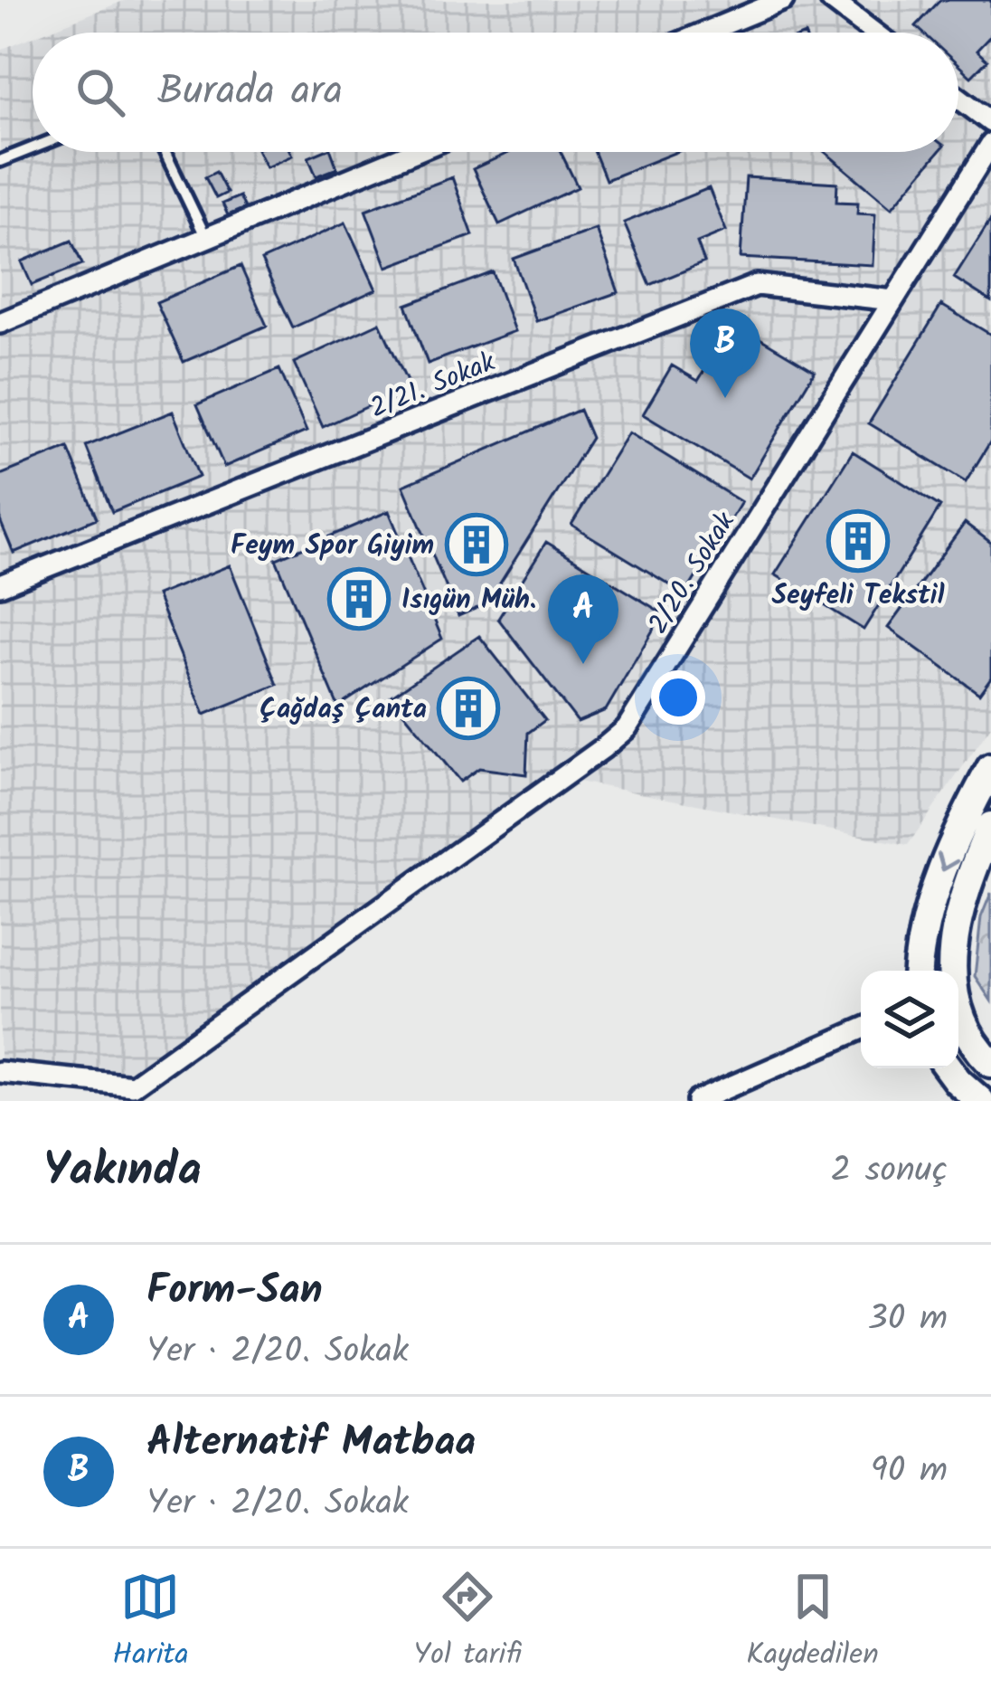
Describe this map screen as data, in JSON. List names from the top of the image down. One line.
{"streets":{"street":["2/21. Sokak","2/20. Sokak"]},"crossings":[["2/21. Sokak","2/20. Sokak"]],"places":{"building":["Seyfeli Tekstil","Feym Spor Giyim","Isıgün Müh.","Çağdaş Çanta"]},"page":{"search":"Burada ara","pins":["B","A"],"heading":["Yakında","2 sonuç"],"list":[{"mark":"A","name":"Form-San","note":"Yer · 2/20. Sokak","value":"30 m"},{"mark":"B","name":"Alternatif Matbaa","note":"Yer · 2/20. Sokak","value":"90 m"}],"nav":["Harita","Yol tarifi","Kaydedilen"]}}
